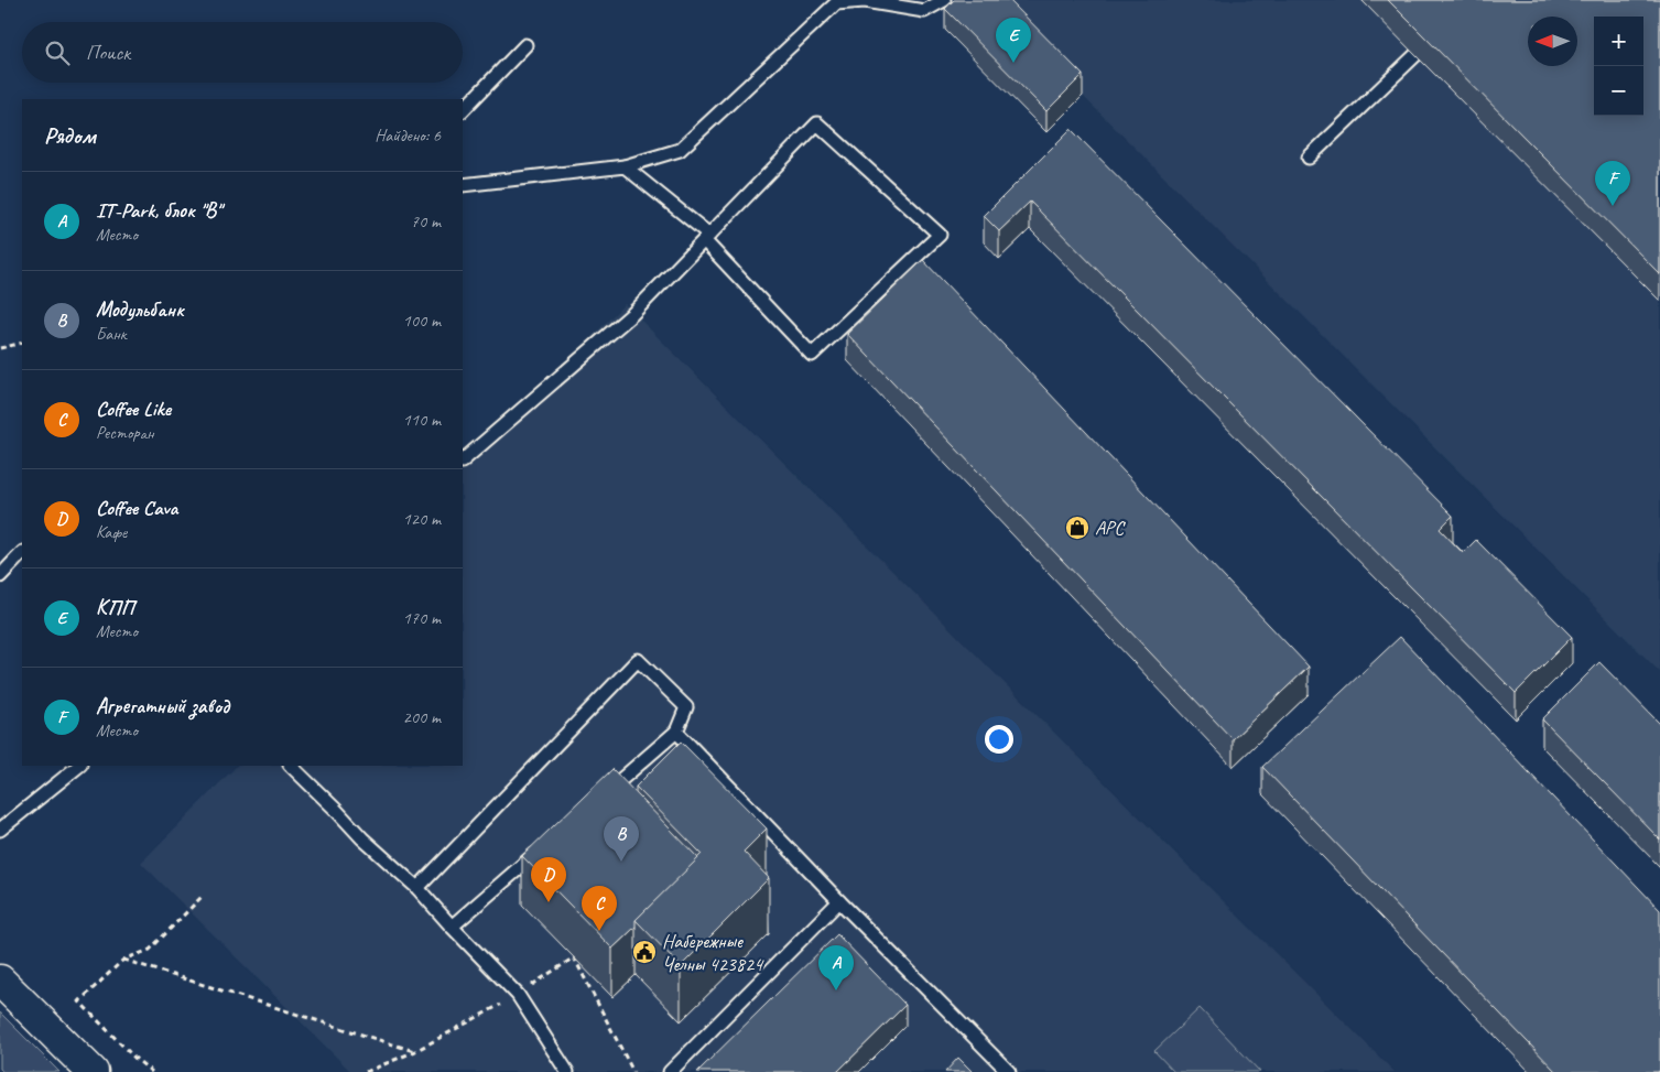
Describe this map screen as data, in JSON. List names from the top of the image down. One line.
{"places":{"shop":["АРС"],"public building":["Набережные Челны 423824"]},"north":"left","page":{"map_buttons":["+","−"],"pins":["E","F","B","D","C","A"],"search":"Поиск","heading":["Рядом","Найдено: 6"],"list":[{"mark":"A","name":"IT-Park, блок \"В\"","note":"Место","value":"70 m"},{"mark":"B","name":"Модульбанк","note":"Банк","value":"100 m"},{"mark":"C","name":"Coffee Like","note":"Ресторан","value":"110 m"},{"mark":"D","name":"Coffee Cava","note":"Кафе","value":"120 m"},{"mark":"E","name":"КПП","note":"Место","value":"170 m"},{"mark":"F","name":"Агрегатный завод","note":"Место","value":"200 m"}]}}
